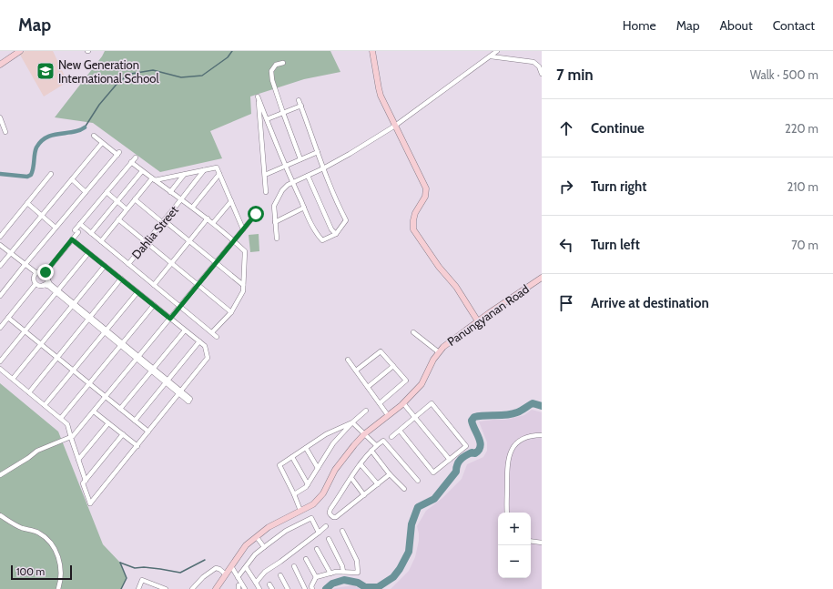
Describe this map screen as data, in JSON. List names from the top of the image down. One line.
{"streets":{"main road":["Panungyanan Road"],"street":["Dahlia Street"]},"places":{"school or university":["New Generation International School"]},"scale_bar":"100 m","page":{"header":"Map","nav":["Home","Map","About","Contact"],"heading":["7 min","Walk · 500 m"],"list":[["Continue","220 m"],["Turn right","210 m"],["Turn left","70 m"],"Arrive at destination"],"map_buttons":["+","−"],"scale":"100 m"}}
